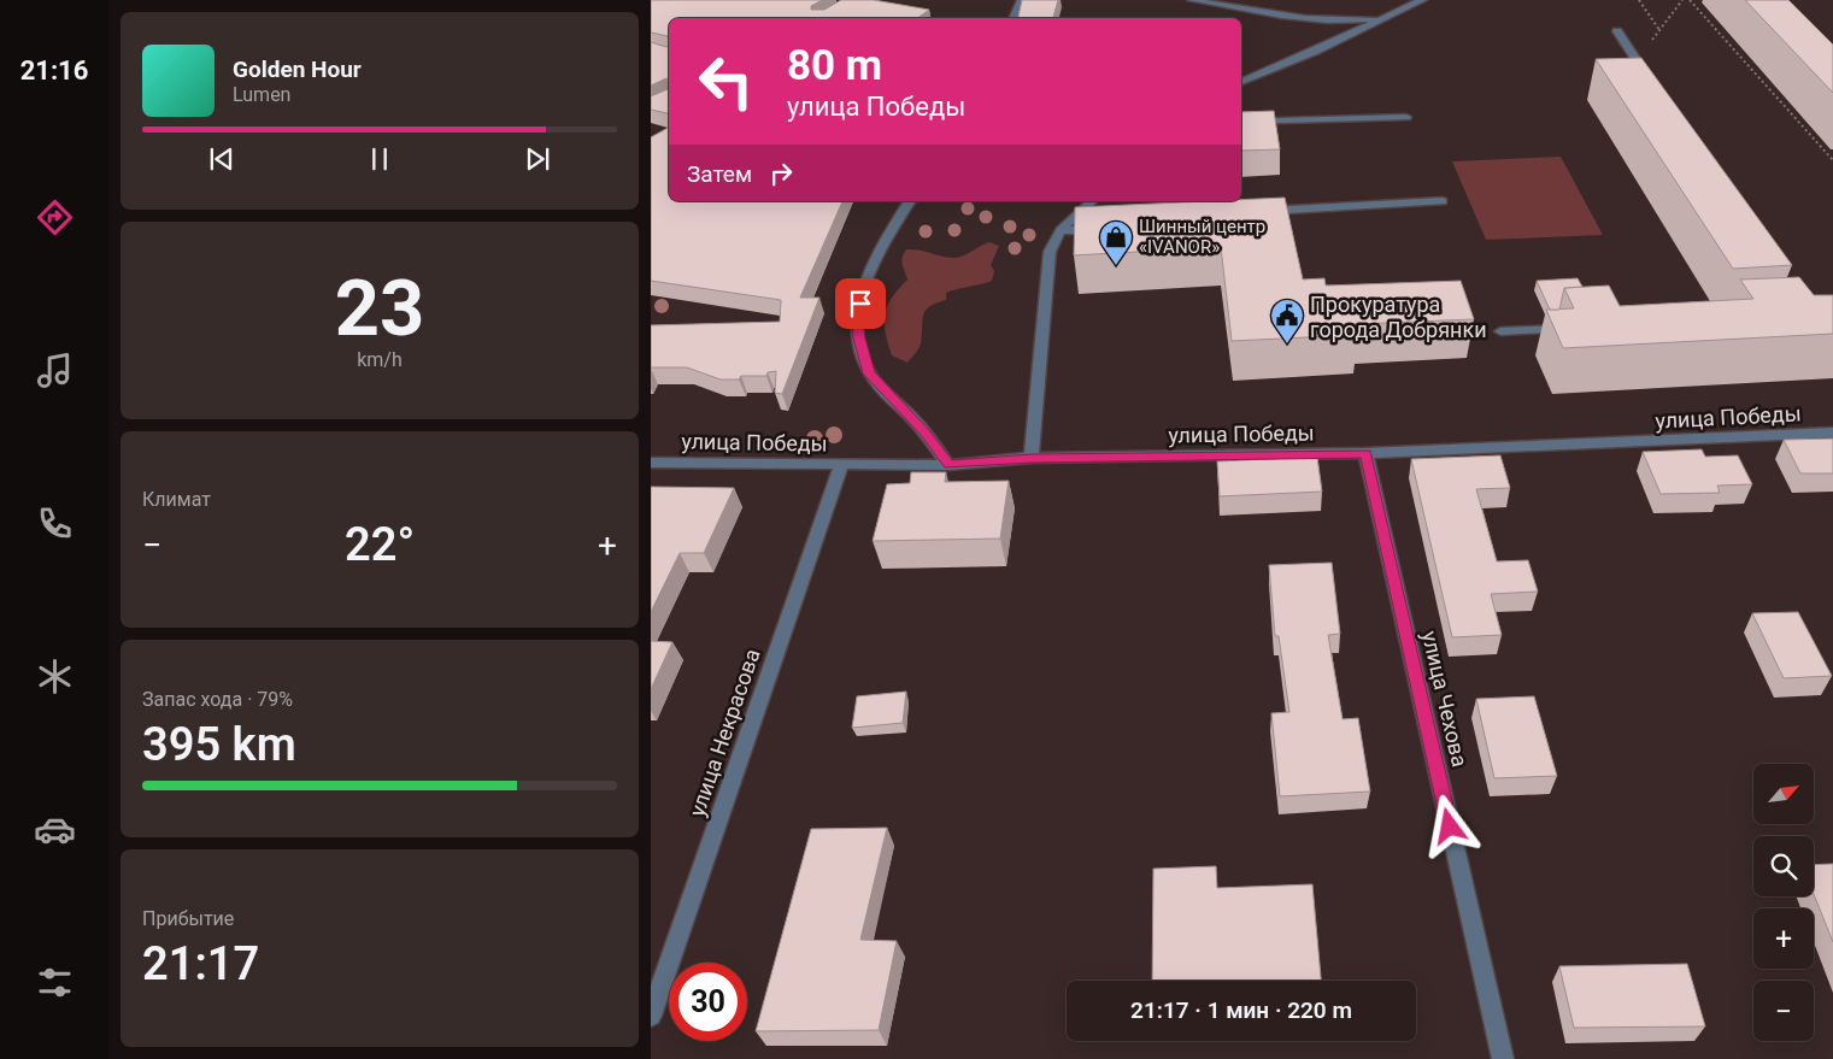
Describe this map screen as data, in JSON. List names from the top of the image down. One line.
{"streets":{"street":["улица Победы","улица Чехова","улица Некрасова"]},"crossings":[["улица Победы","улица Чехова"],["улица Победы","улица Некрасова"]],"places":{"shop":["Шинный центр «IVANOR»"],"public building":["Прокуратура города Добрянки"]},"north":"top right","page":{"tabs":"21:16","turn":["80 m","улица Победы"],"song":["Golden Hour","Lumen"],"then":"Затем","tile":[["23","km/h"],"Климат",["Запас хода · 79%","395 km"],["Прибытие","21:17"]],"heat":["−","22°","+"],"map_buttons":["+","−"],"limit":"30","trip":"21:17 · 1 мин · 220 m"}}
